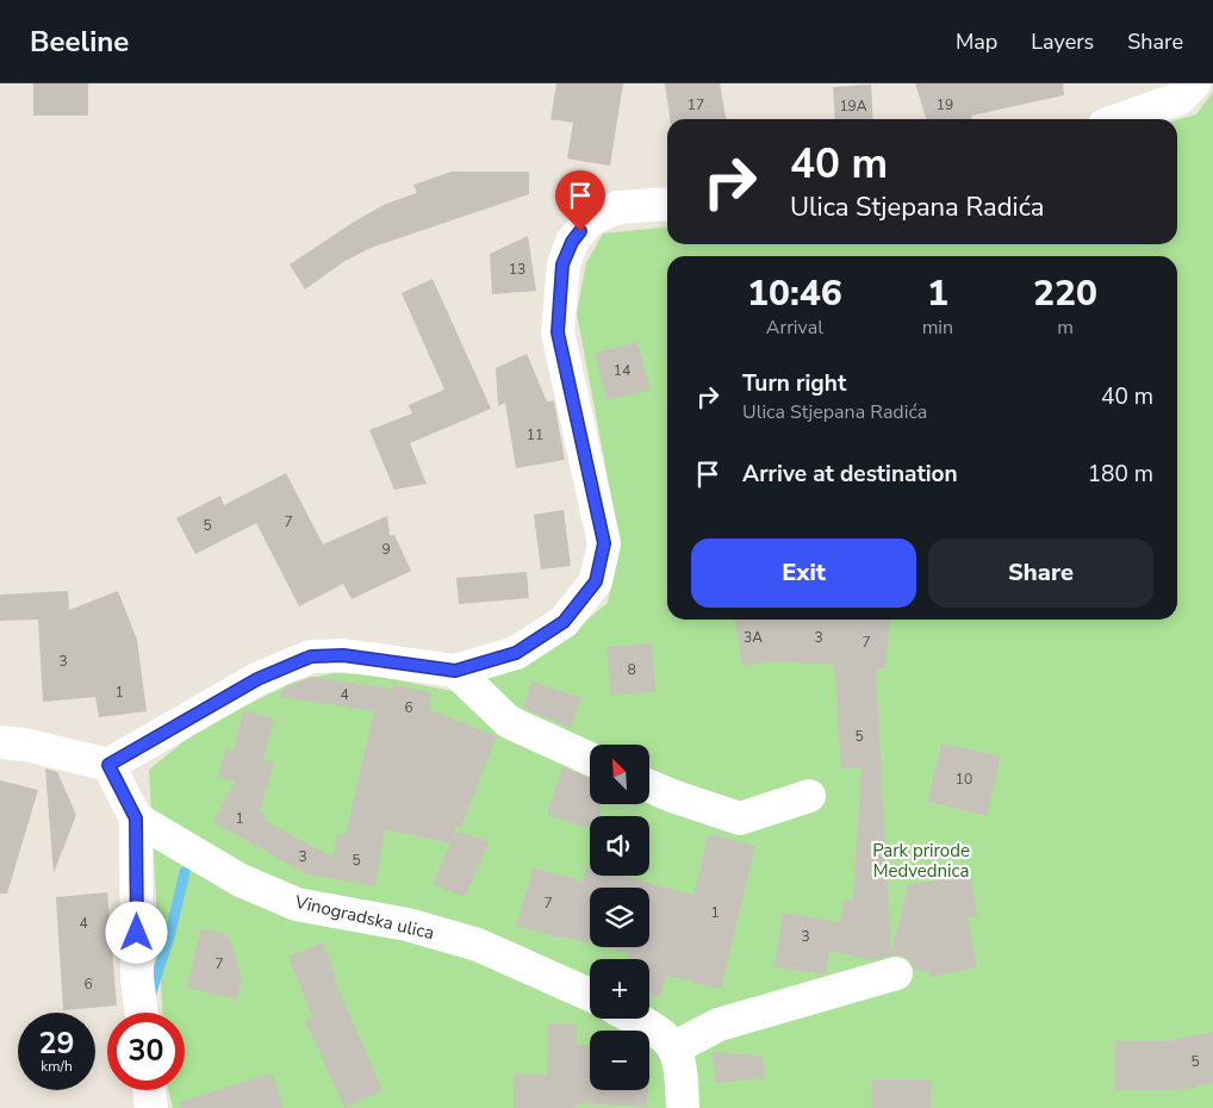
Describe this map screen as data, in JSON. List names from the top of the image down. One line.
{"streets":{"street":["Vinogradska ulica"]},"parks":["Park prirode Medvednica"],"house_numbers":["17","19","19A","13","14","11","7","5","9","3A","3","7","3","8","1","4","6","5","10","1","3","5","7","1","4","3","7","6","5"],"north":"top left","page":{"header":"Beeline","nav":["Map","Layers","Share"],"turn":["40 m","Ulica Stjepana Radića"],"eta":["10:46","Arrival","1","min","220","m"],"list":[{"name":"Turn right","note":"Ulica Stjepana Radića","value":"40 m"},{"name":"Arrive at destination","value":"180 m"}],"buttons":["Exit","Share"],"map_buttons":["+","−"],"speed":"29 km/h","limit":"30"}}
